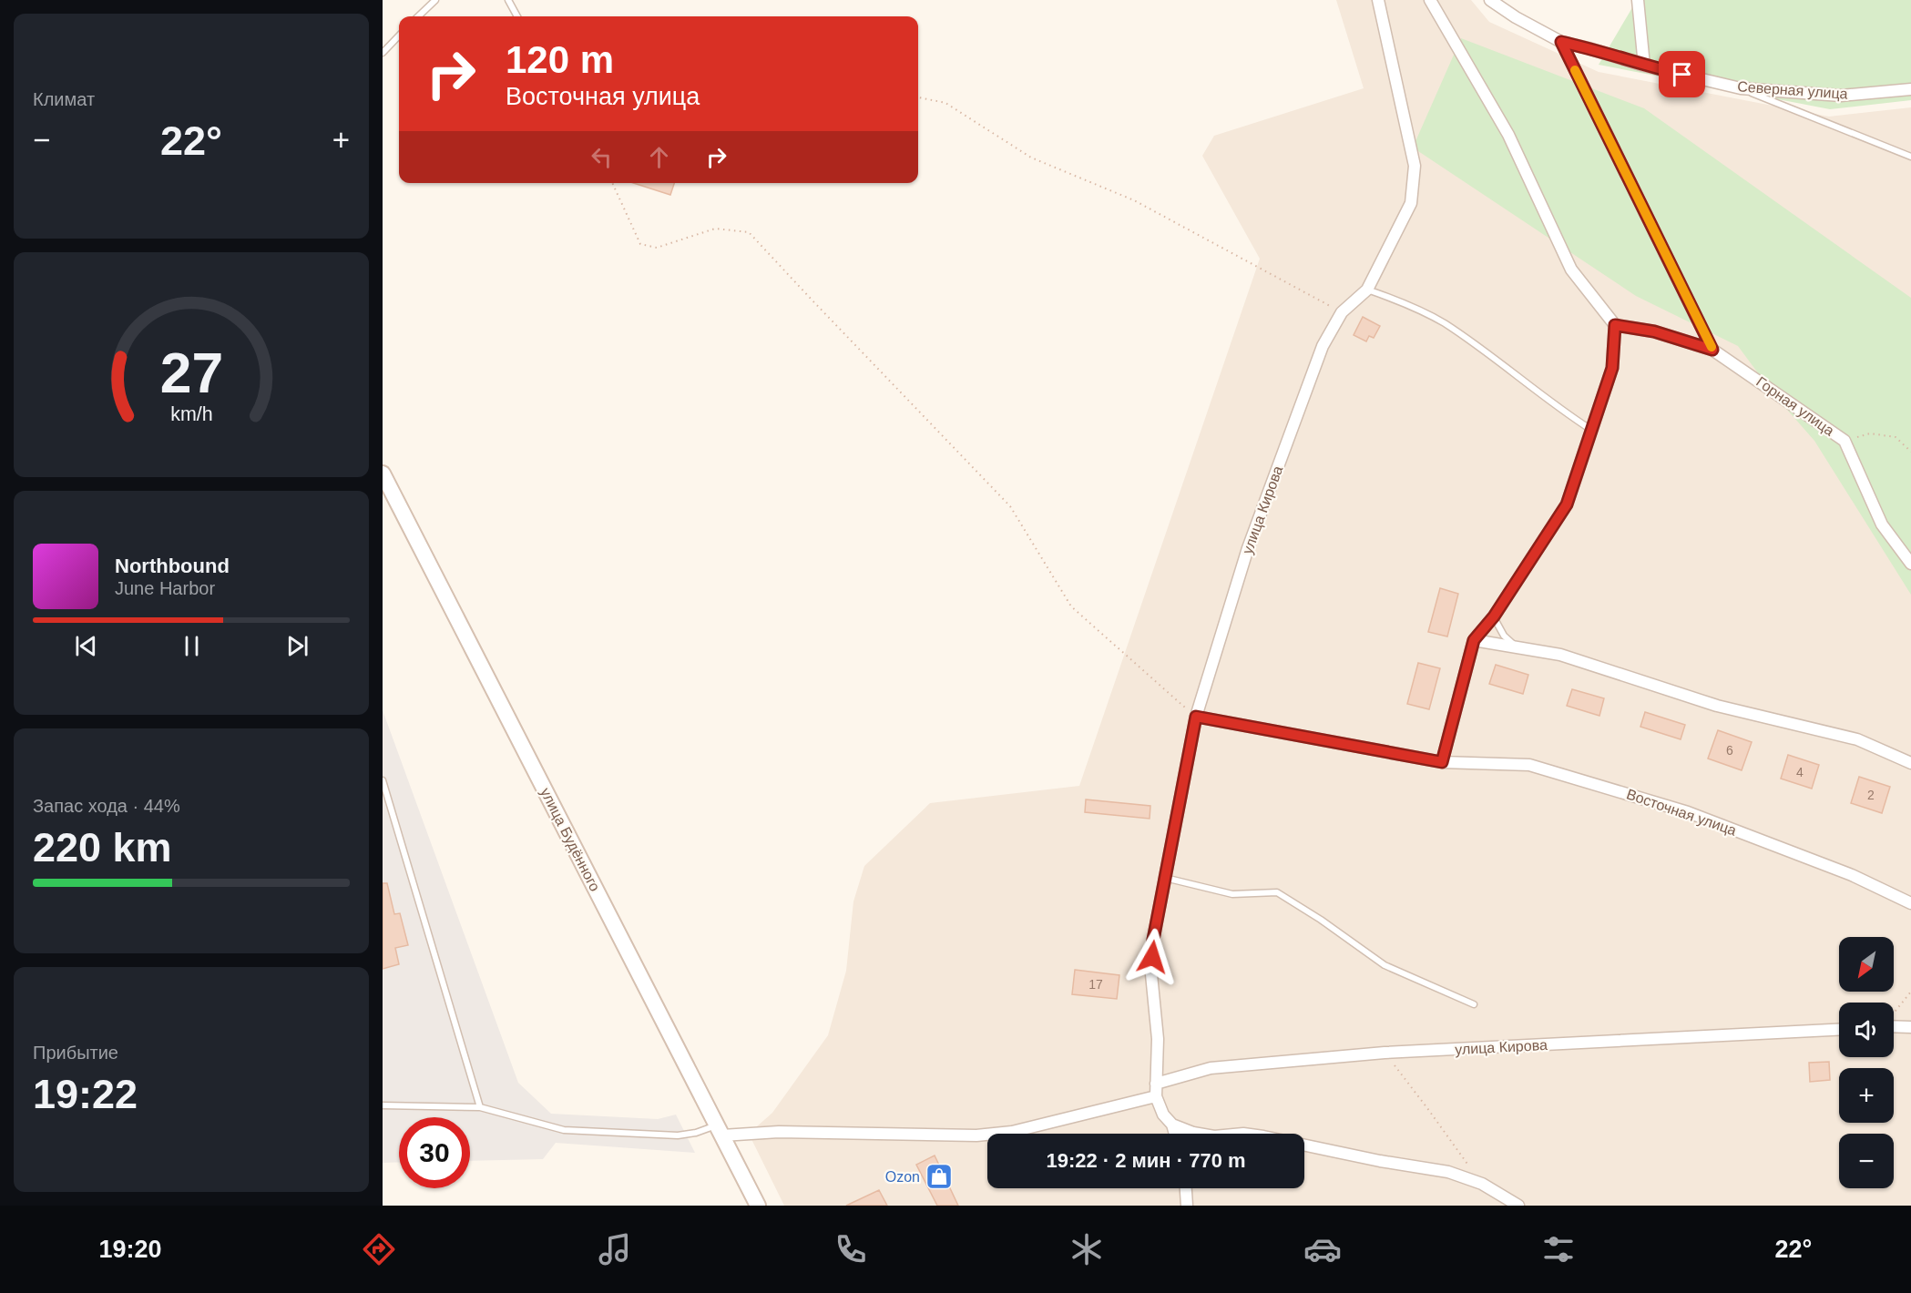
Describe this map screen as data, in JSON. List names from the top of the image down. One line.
{"streets":{"main road":["улица Будённого"],"street":["Северная улица","Горная улица","улица Кирова","Восточная улица"]},"crossings":[["улица Кирова","Восточная улица"]],"places":{"shop":["Ozon"]},"house_numbers":["6","4","2","17"],"north":"bottom left","page":{"tile":["Климат",["Запас хода · 44%","220 km"],["Прибытие","19:22"]],"turn":["120 m","Восточная улица"],"heat":["−","22°","+"],"song":["Northbound","June Harbor"],"map_buttons":["+","−"],"limit":"30","trip":"19:22 · 2 мин · 770 m","tabs":["19:20","22°"],"gauge":["27","km/h"]}}
